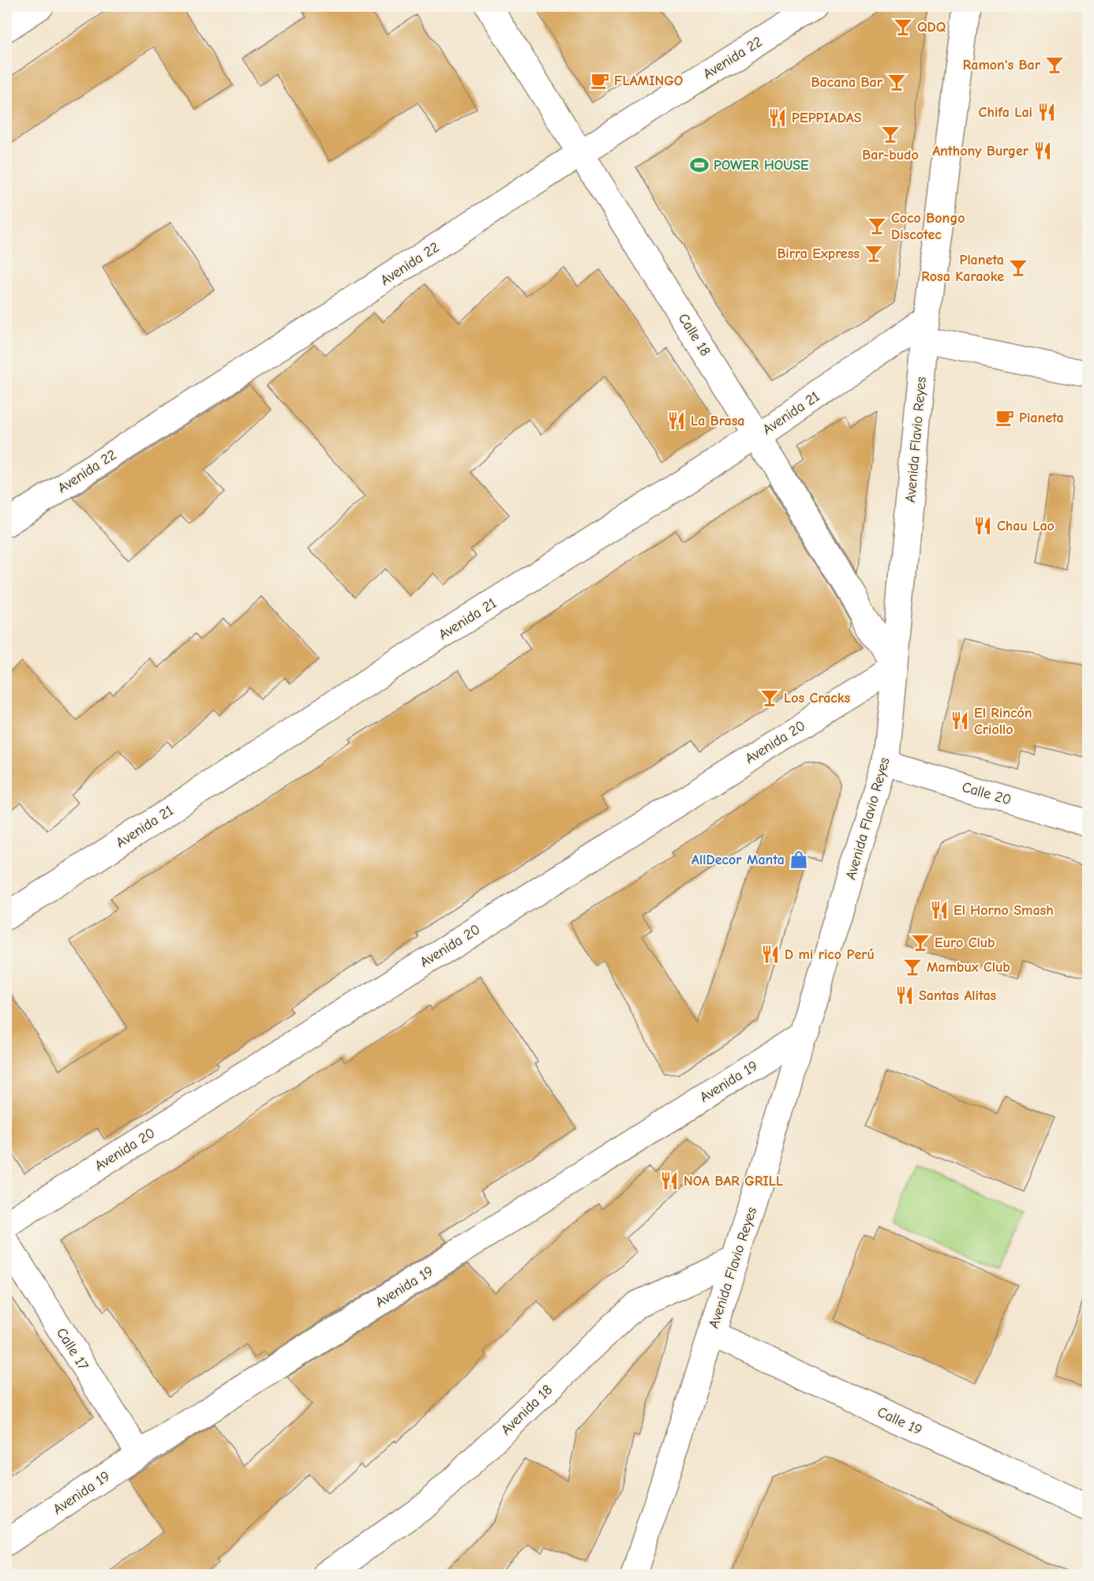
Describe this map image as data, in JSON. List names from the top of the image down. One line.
{"streets":{"street":["Avenida 22","Calle 18","Avenida 21","Avenida Flavio Reyes","Avenida 20","Calle 20","Avenida 19","Calle 17","Avenida 18","Calle 19"]},"crossings":[["Avenida 22","Calle 18"],["Calle 18","Avenida 21"],["Calle 18","Avenida Flavio Reyes"],["Calle 18","Avenida 20"],["Avenida 21","Avenida Flavio Reyes"],["Avenida Flavio Reyes","Avenida 20"],["Avenida Flavio Reyes","Calle 20"],["Avenida Flavio Reyes","Avenida 19"],["Avenida Flavio Reyes","Avenida 18"],["Avenida Flavio Reyes","Calle 19"],["Avenida 19","Calle 17"]],"places":{"bar":["QDQ","Ramon's Bar","Bacana Bar","Bar-budo","Coco Bongo Discotec","Birra Express","Planeta Rosa Karaoke","Los Cracks","Euro Club","Mambux Club"],"cafe":["FLAMINGO","Pianeta"],"restaurant":["Chifa Lai","PEPPIADAS","Anthony Burger","La Brasa","Chau Lao","El Rincón Criollo","El Horno Smash","D mi rico Perú","Santas Alitas","NOA BAR GRILL"],"sports":["POWER HOUSE"],"shop":["AllDecor Manta"]}}
